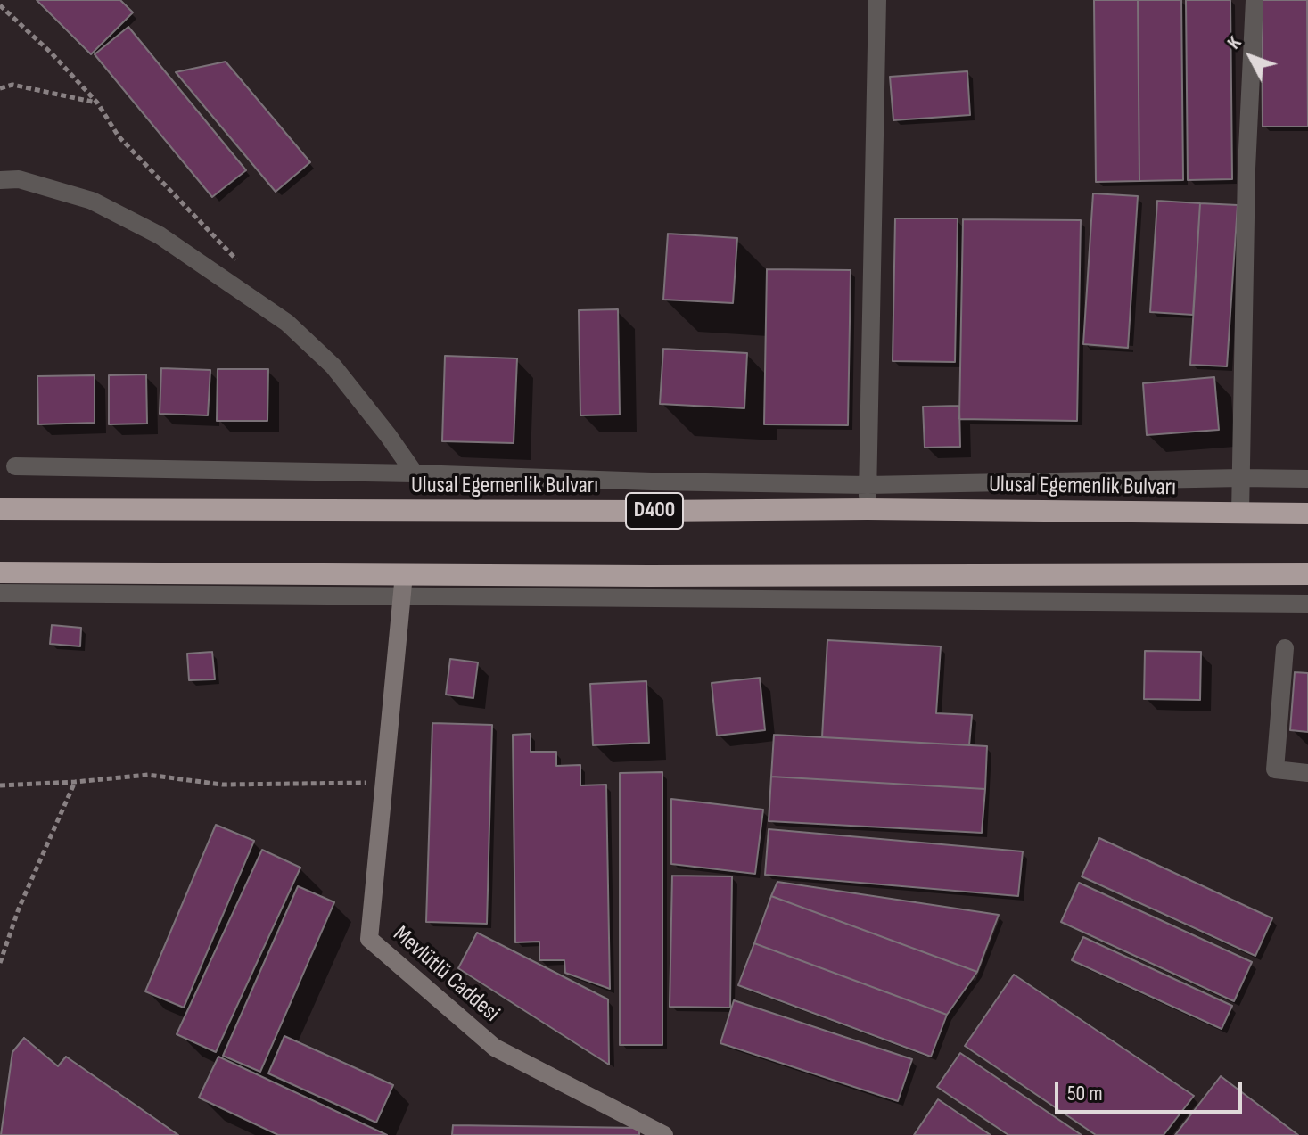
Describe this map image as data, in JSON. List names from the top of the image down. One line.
{"streets":{"highway":["Ulusal Egemenlik Bulvarı","D400"],"street":["Mevlütlü Caddesi"]},"scale_bar":"50 m","north":"top left"}
